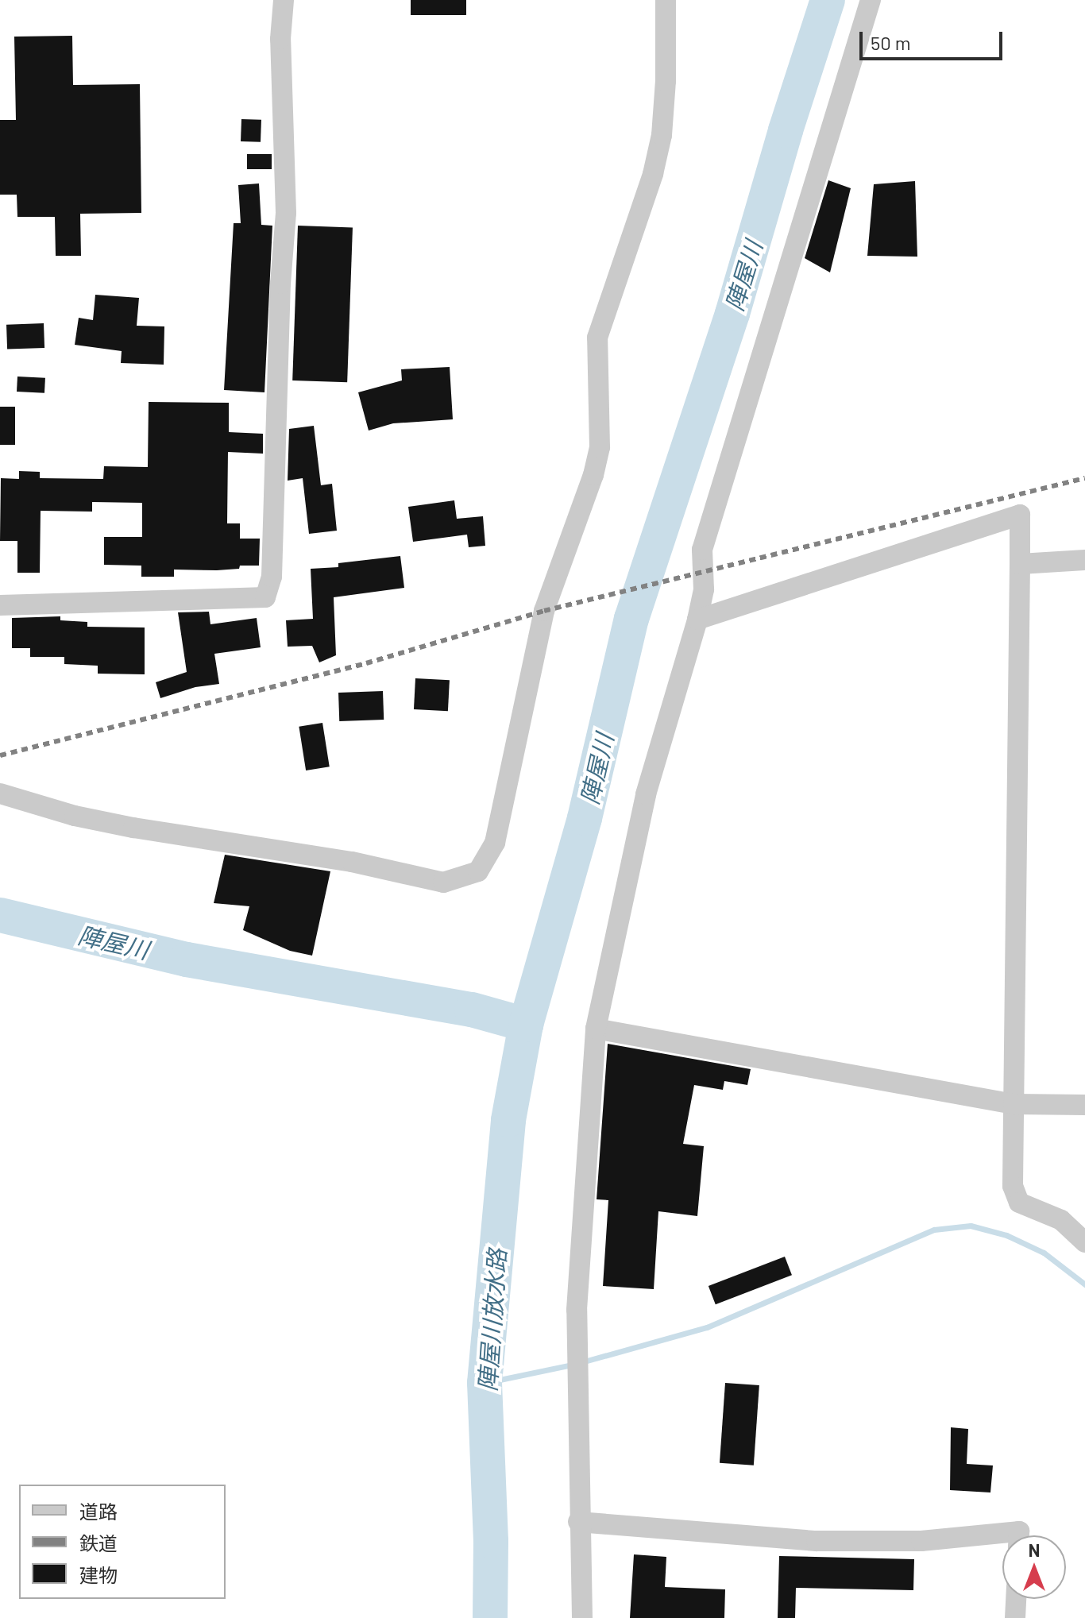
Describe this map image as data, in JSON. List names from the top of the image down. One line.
{"water":["陣屋川","陣屋川放水路"],"legend":["道路","鉄道","建物"],"scale_bar":"50 m","north":"top"}
